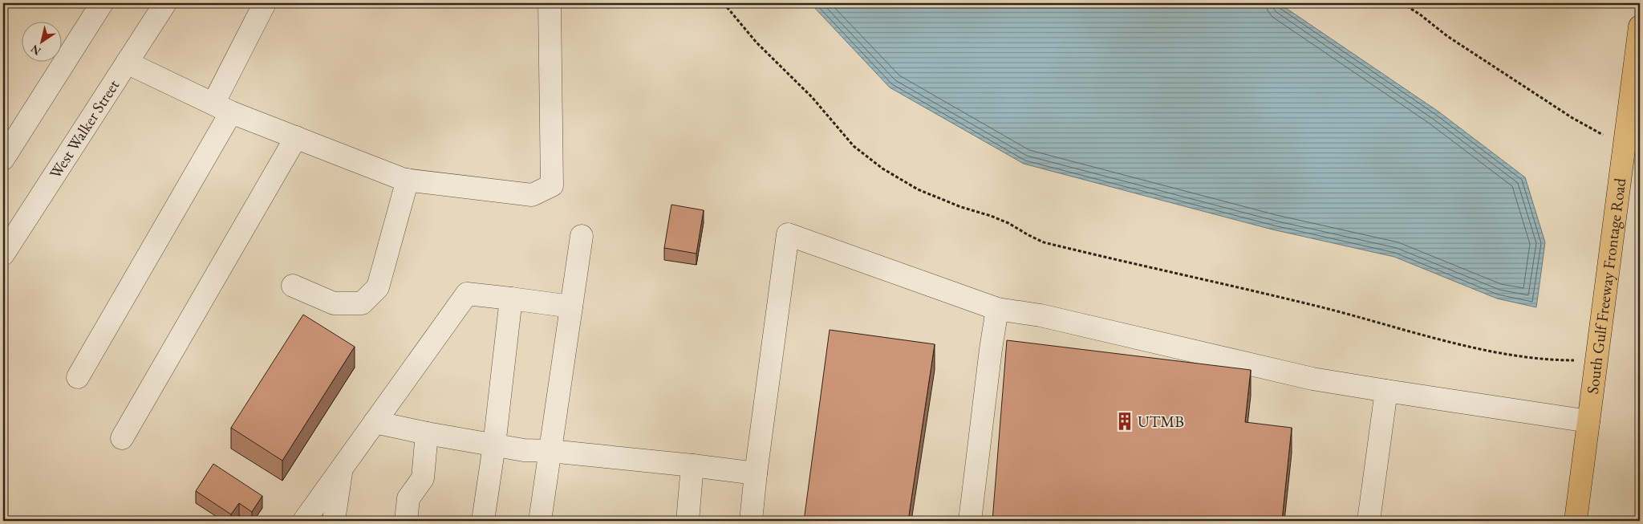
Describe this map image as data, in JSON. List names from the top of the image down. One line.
{"streets":{"main road":["South Gulf Freeway Frontage Road"],"street":["West Walker Street"]},"places":{"building":["UTMB"]},"north":"bottom left"}
